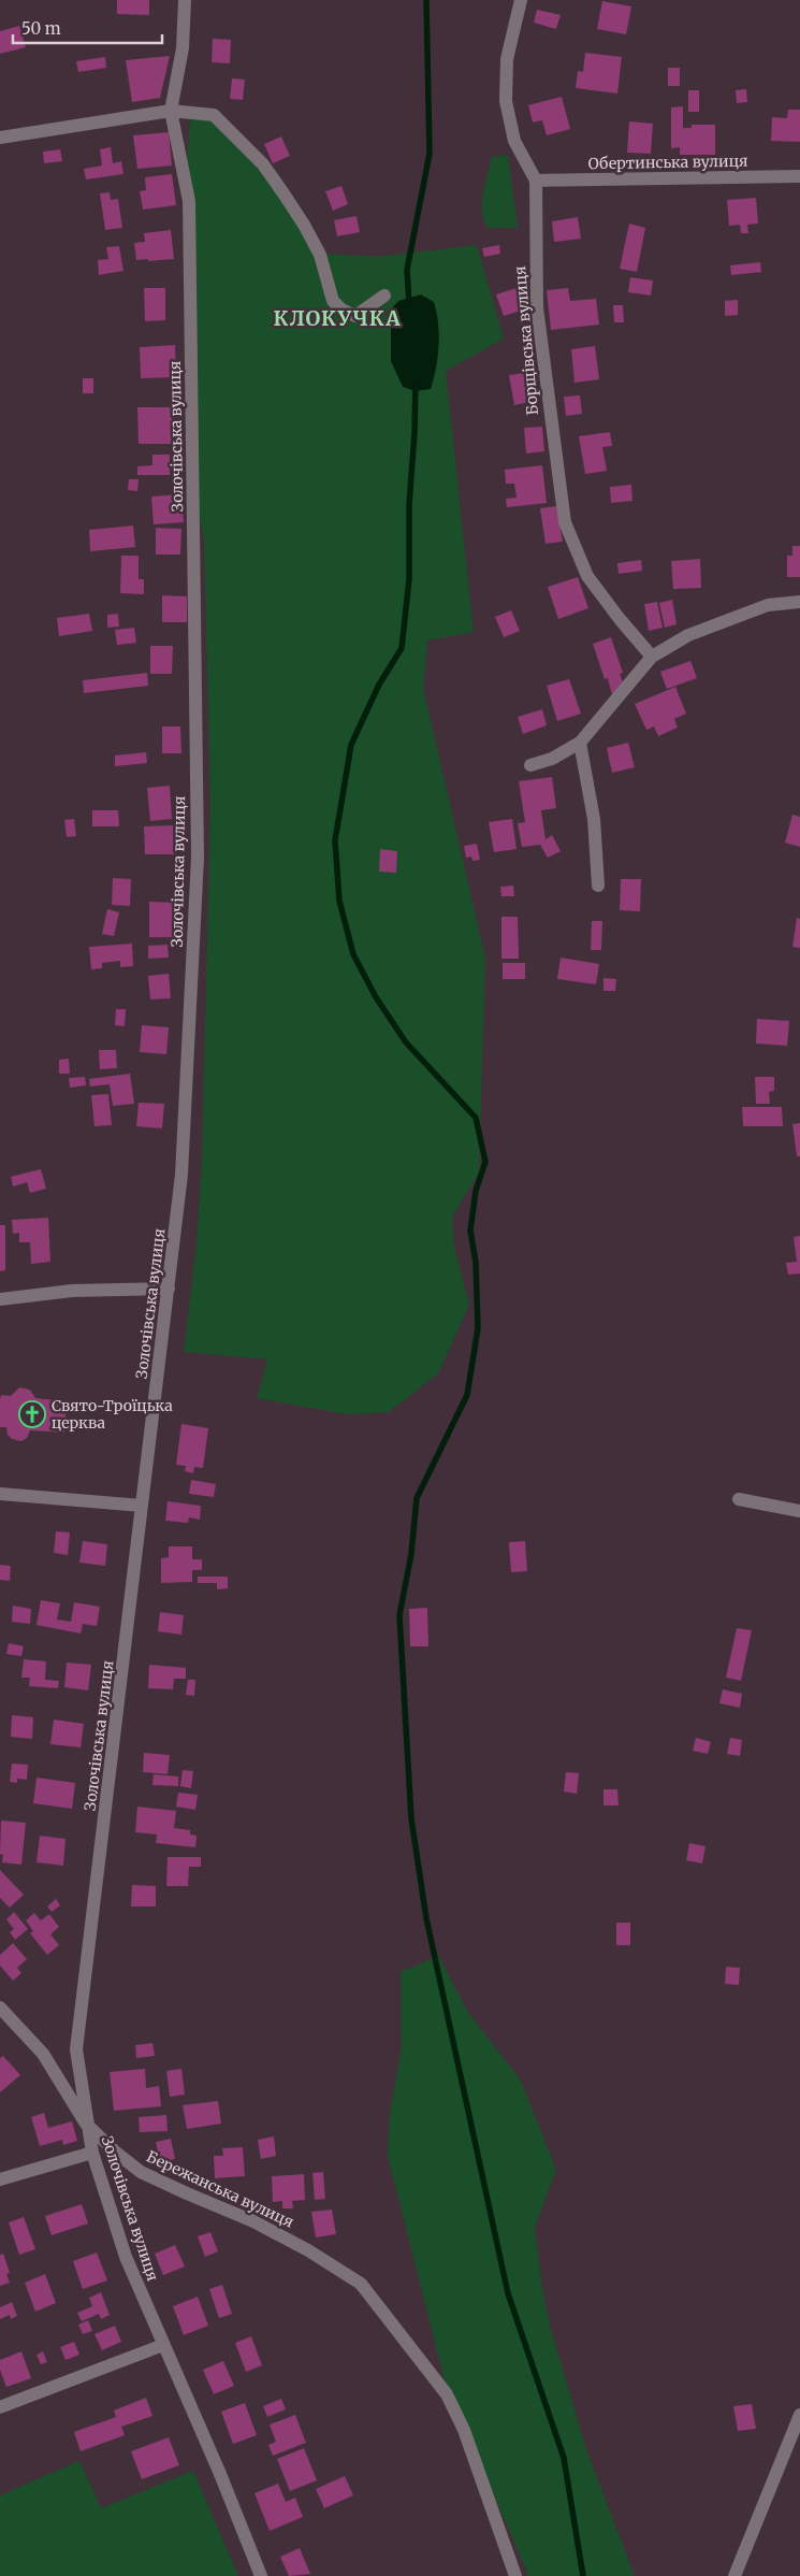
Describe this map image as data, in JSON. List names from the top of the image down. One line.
{"streets":{"street":["Обертинська вулиця","Борщівська вулиця","Золочівська вулиця","Бережанська вулиця"]},"crossings":[["Обертинська вулиця","Борщівська вулиця"],["Золочівська вулиця","Бережанська вулиця"]],"districts":["КЛОКУЧКА"],"places":{"church":["Свято-Троїцька церква"]},"scale_bar":"50 m"}
